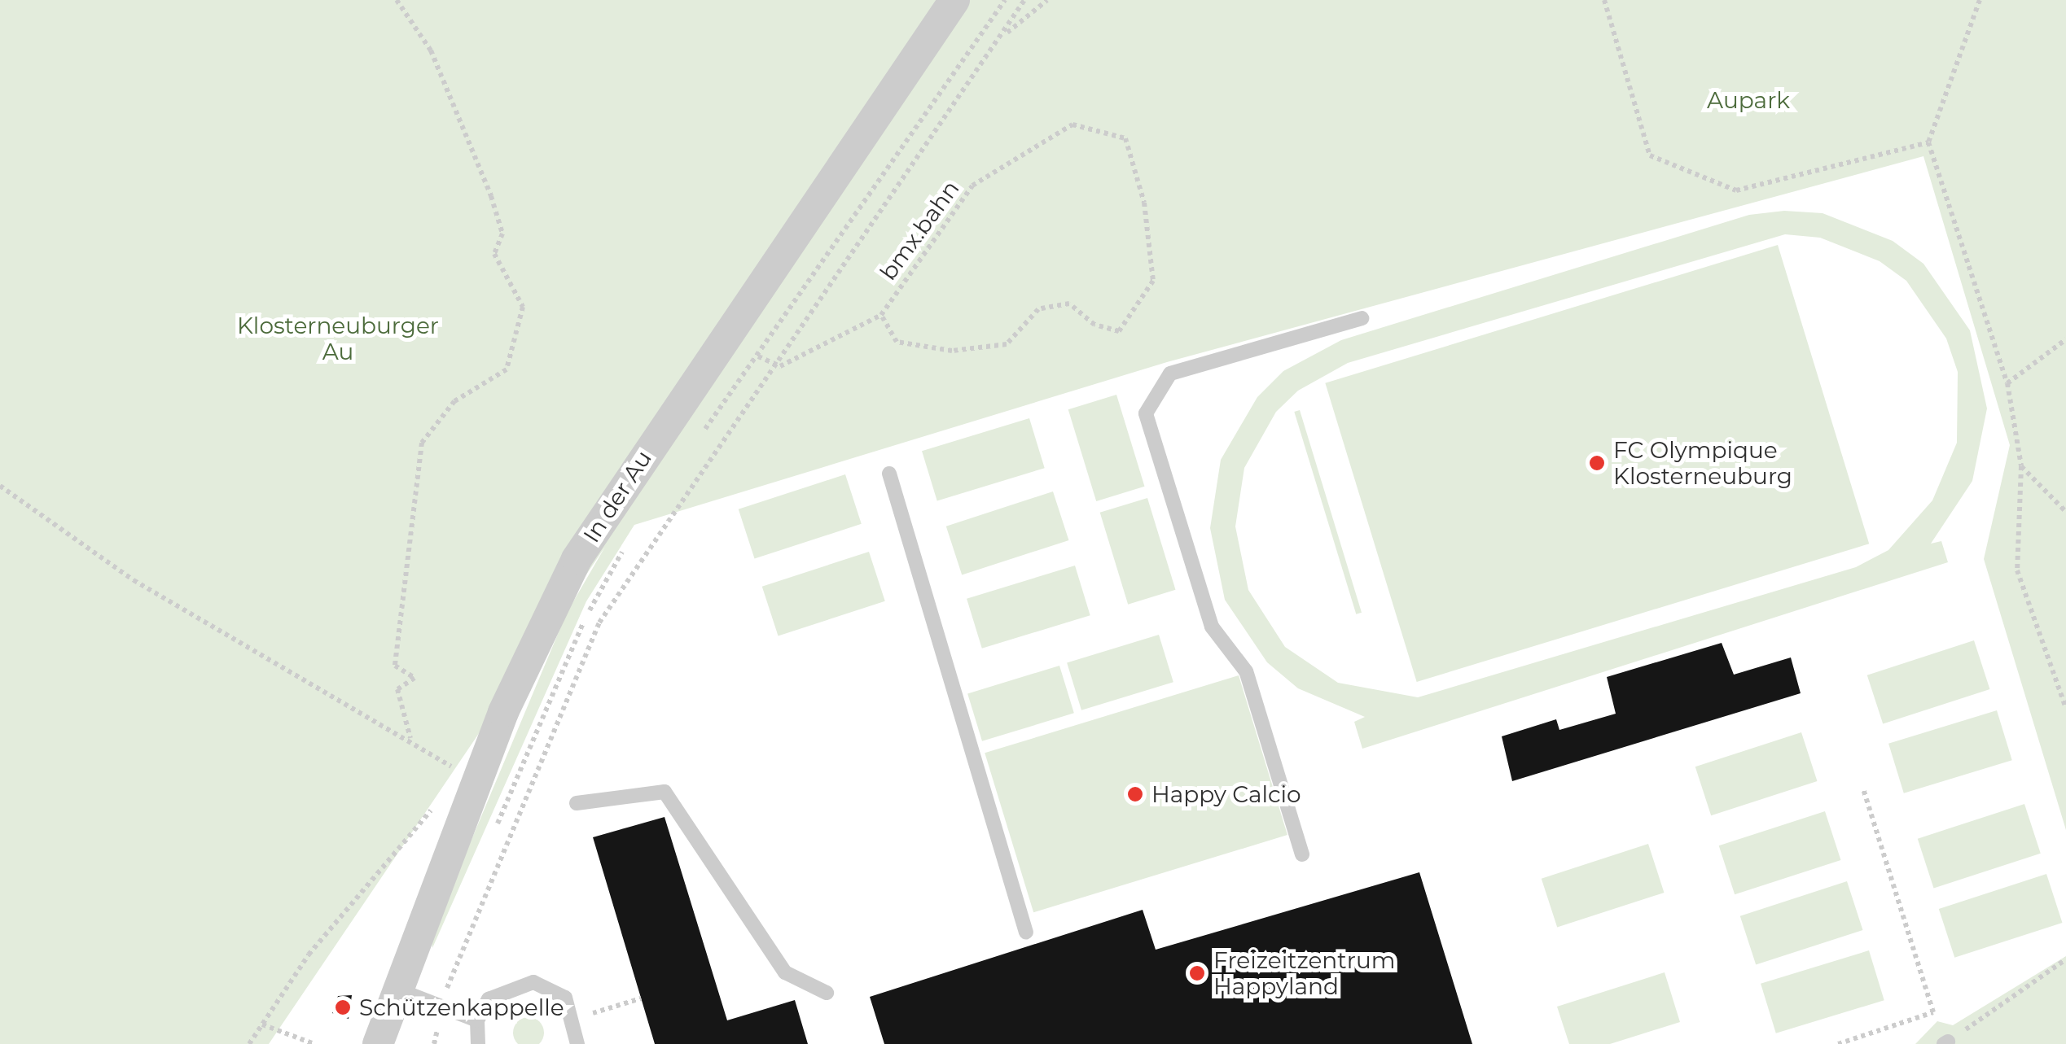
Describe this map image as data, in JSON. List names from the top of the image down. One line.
{"streets":{"street":["In der Au"],"path":["bmx.bahn"]},"parks":["Aupark","Klosterneuburger Au"],"places":["FC Olympique Klosterneuburg","Happy Calcio","Freizeitzentrum Happyland","Schützenkappelle"]}
